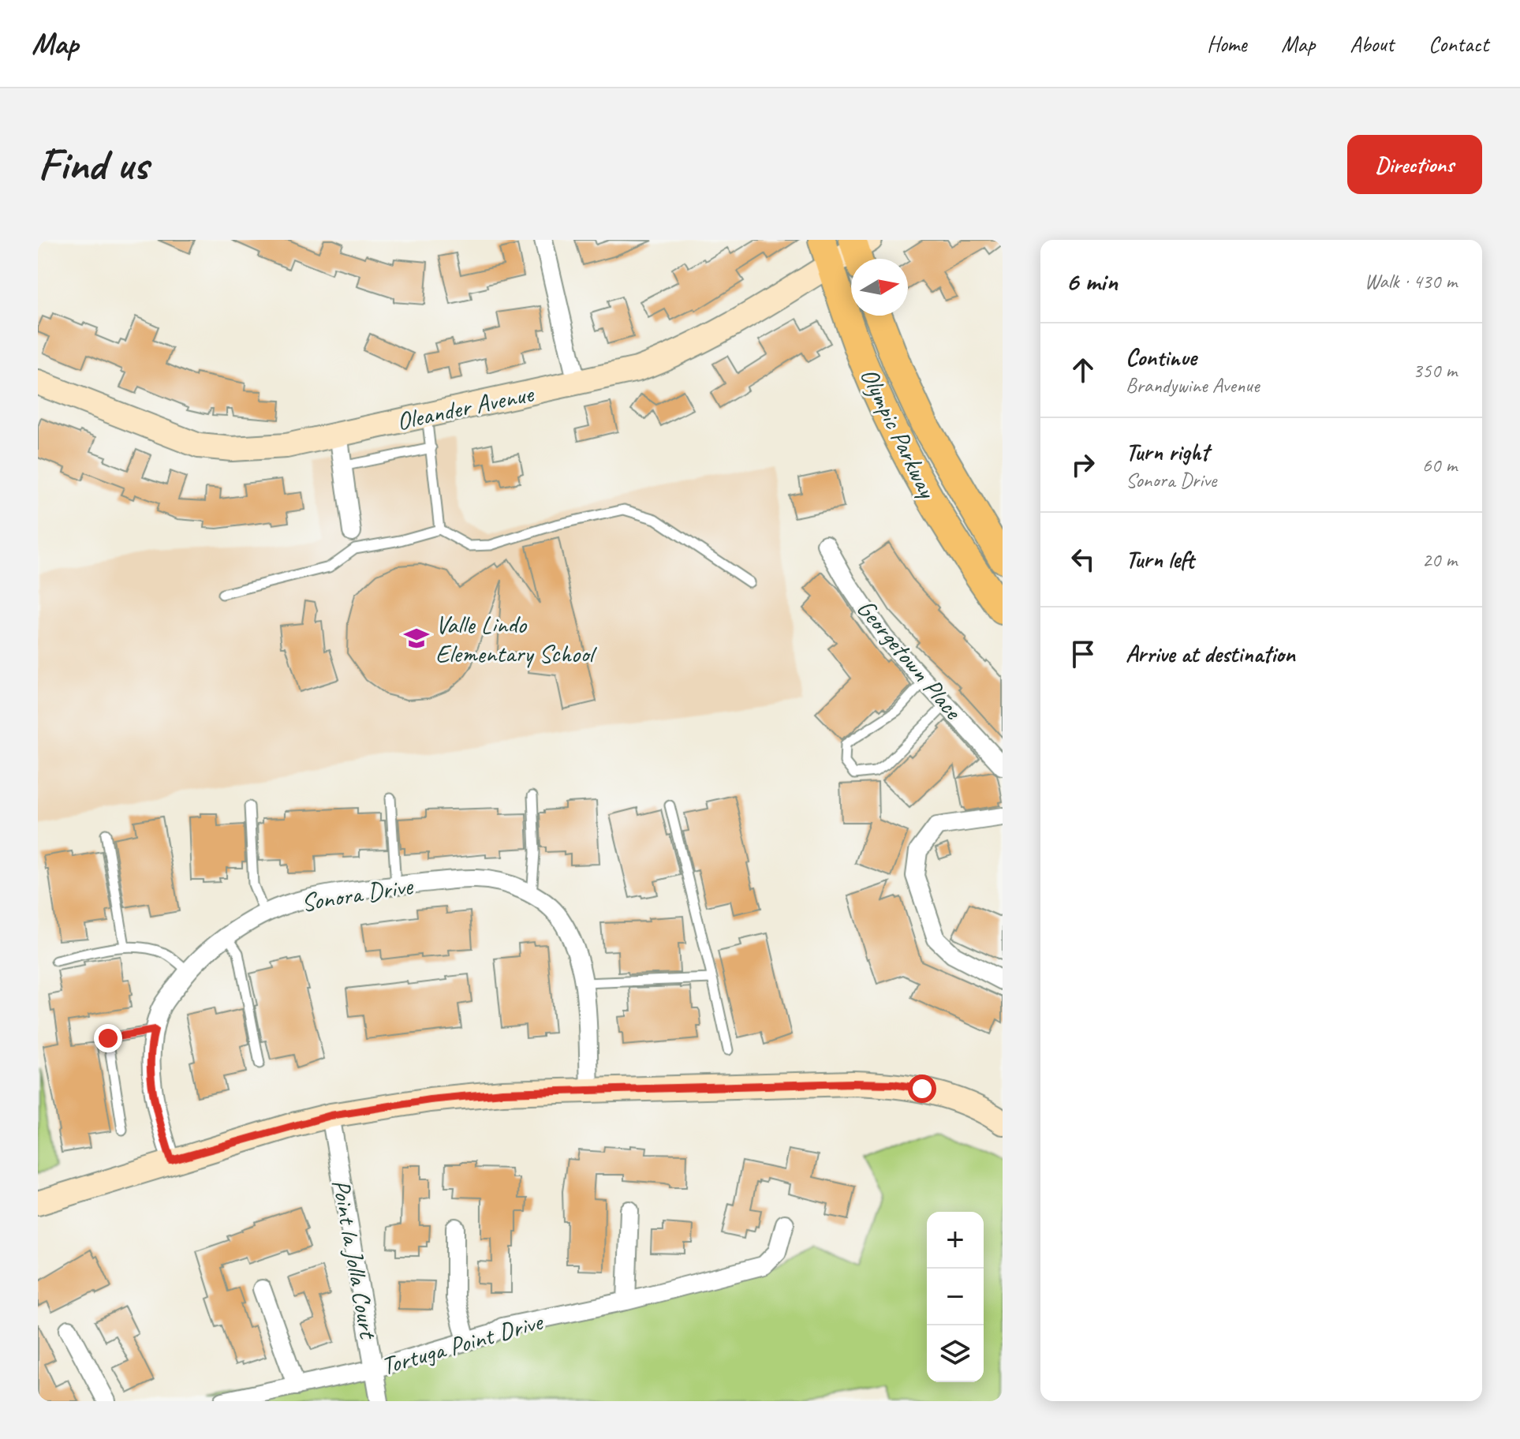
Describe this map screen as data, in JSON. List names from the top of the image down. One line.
{"streets":{"main road":["Olympic Parkway"],"street":["Oleander Avenue","Georgetown Place","Sonora Drive","Point la Jolla Court","Tortuga Point Drive"]},"crossings":[["Oleander Avenue","Olympic Parkway"],["Point la Jolla Court","Tortuga Point Drive"]],"places":{"school or university":["Valle Lindo Elementary School"]},"north":"right","page":{"header":"Map","nav":["Home","Map","About","Contact"],"buttons":"Directions","title":"Find us","heading":["6 min","Walk · 430 m"],"list":[["Continue","Brandywine Avenue","350 m"],["Turn right","Sonora Drive","60 m"],["Turn left","20 m"],"Arrive at destination"],"map_buttons":["+","−"]}}
